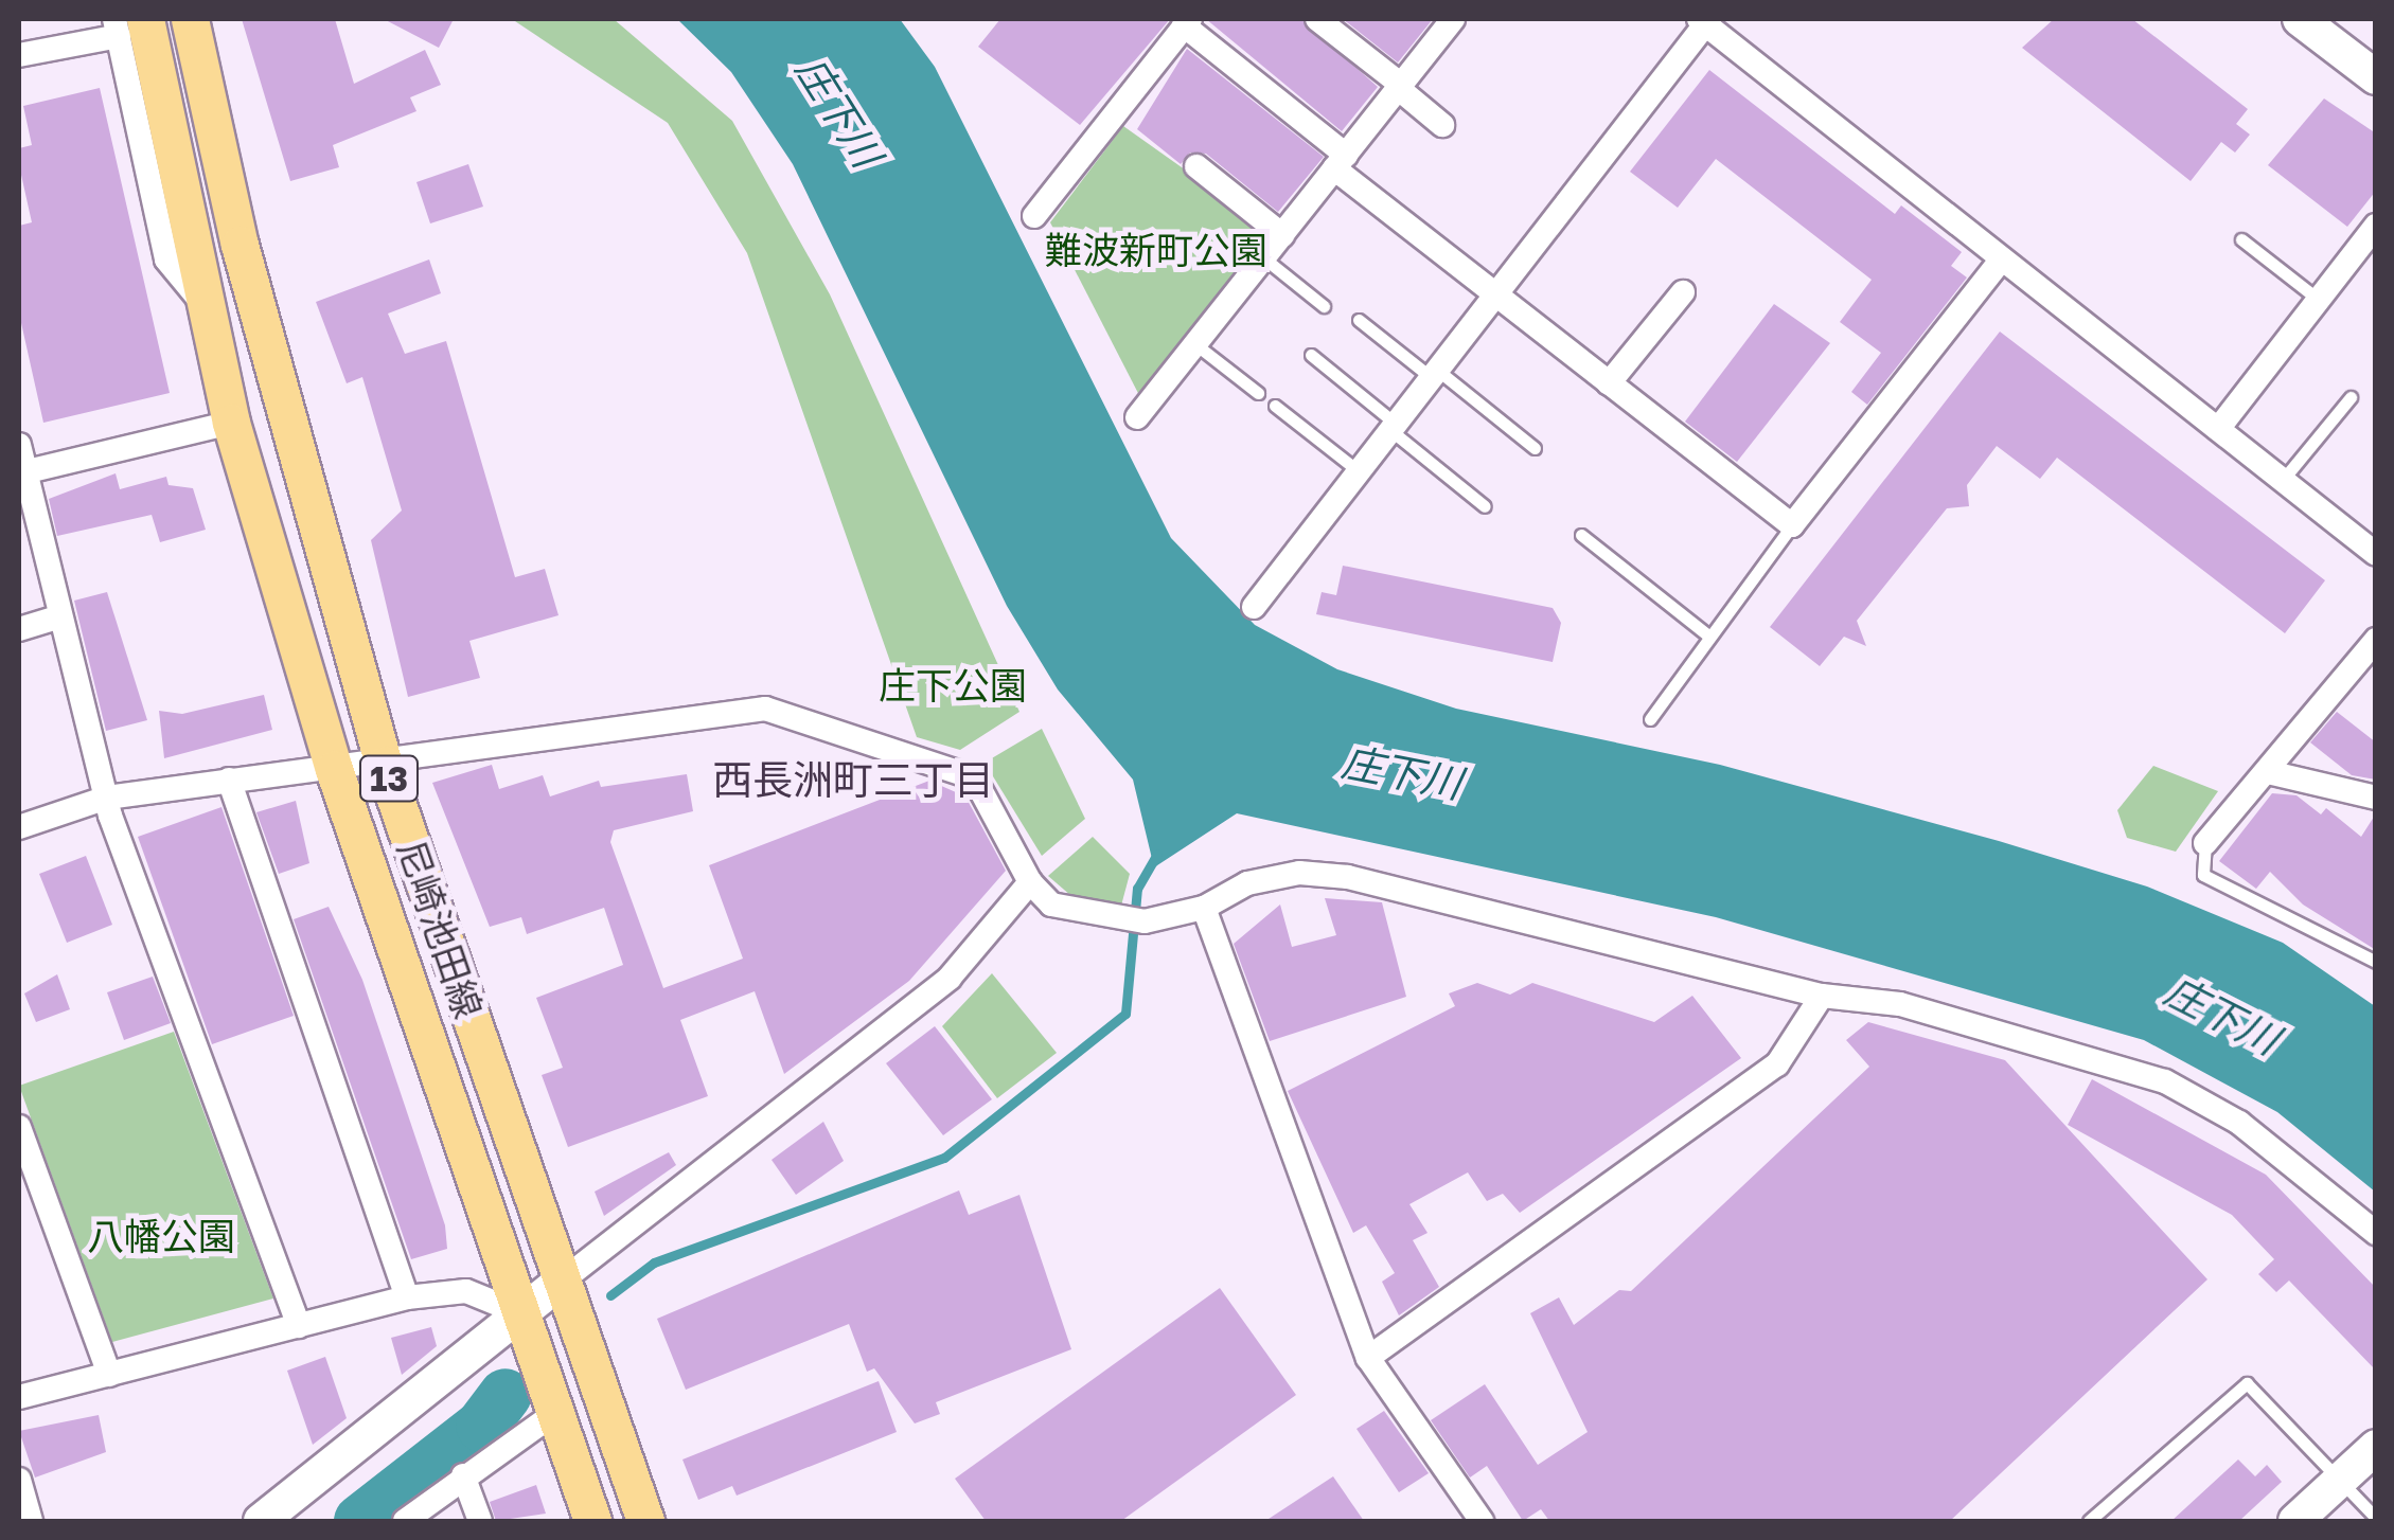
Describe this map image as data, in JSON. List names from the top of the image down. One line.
{"streets":{"main road":["13","尼崎池田線"]},"districts":["西長洲町三丁目"],"water":["庄下川"],"parks":["難波新町公園","庄下公園","八幡公園"]}
